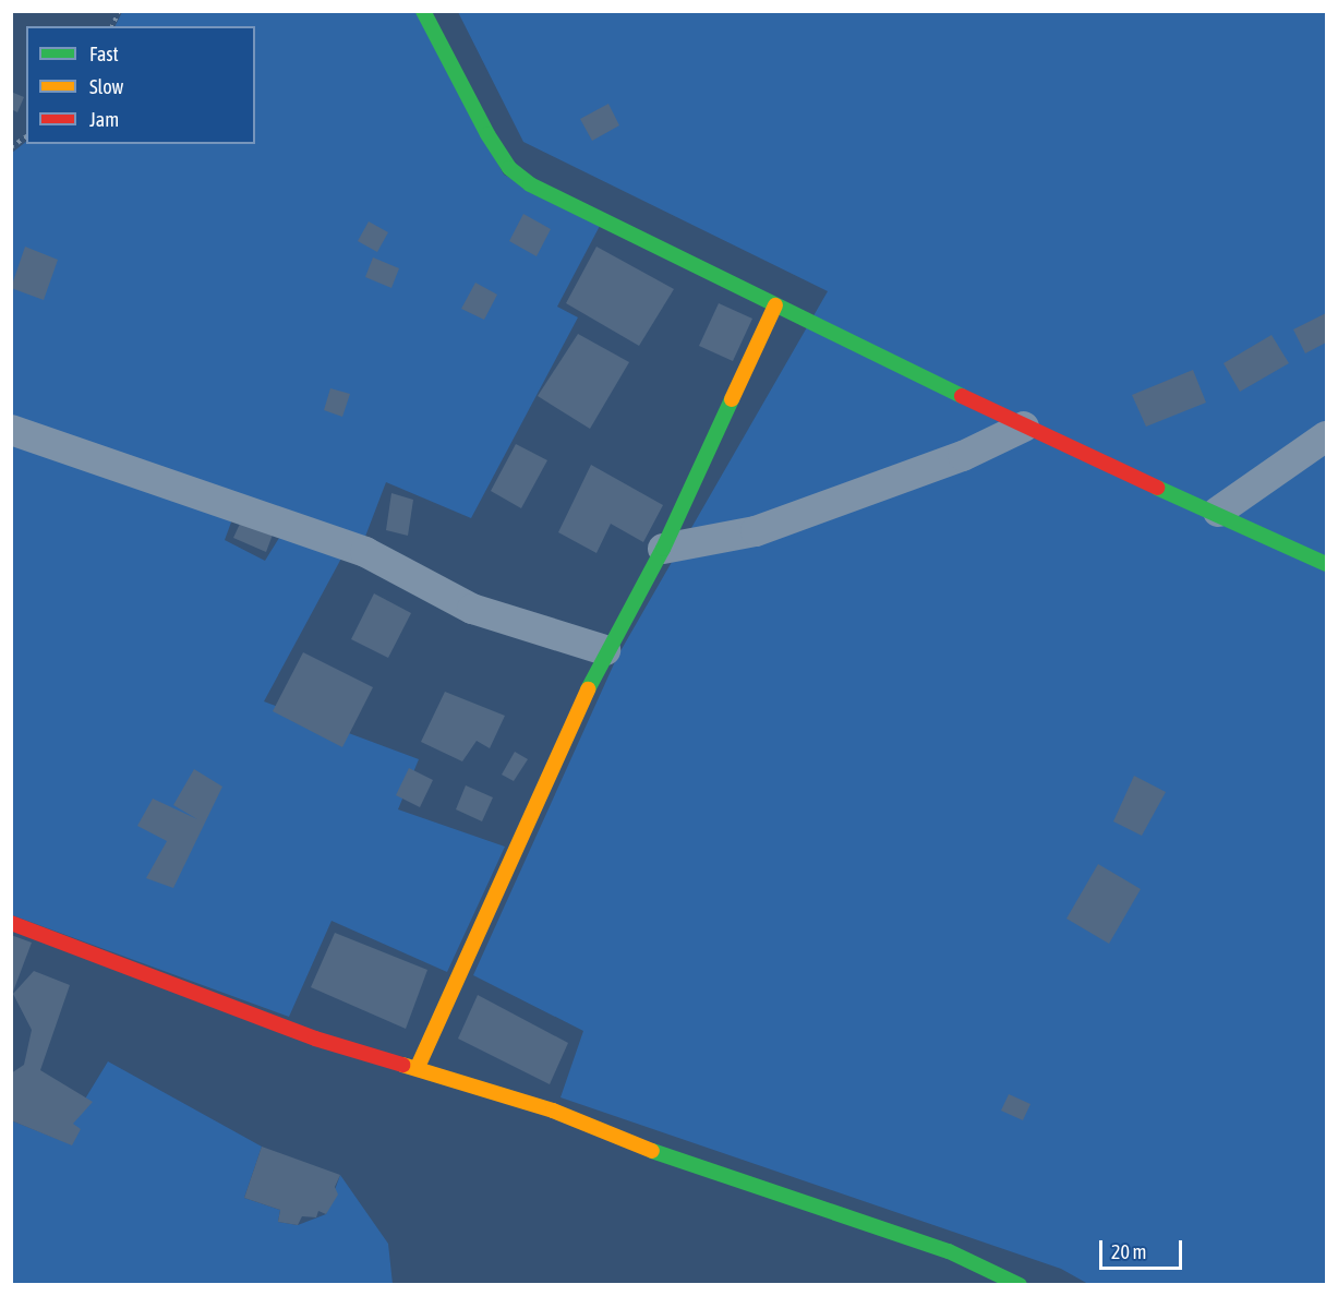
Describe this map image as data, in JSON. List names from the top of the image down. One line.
{"legend":["Fast","Slow","Jam"],"scale_bar":"20 m"}
